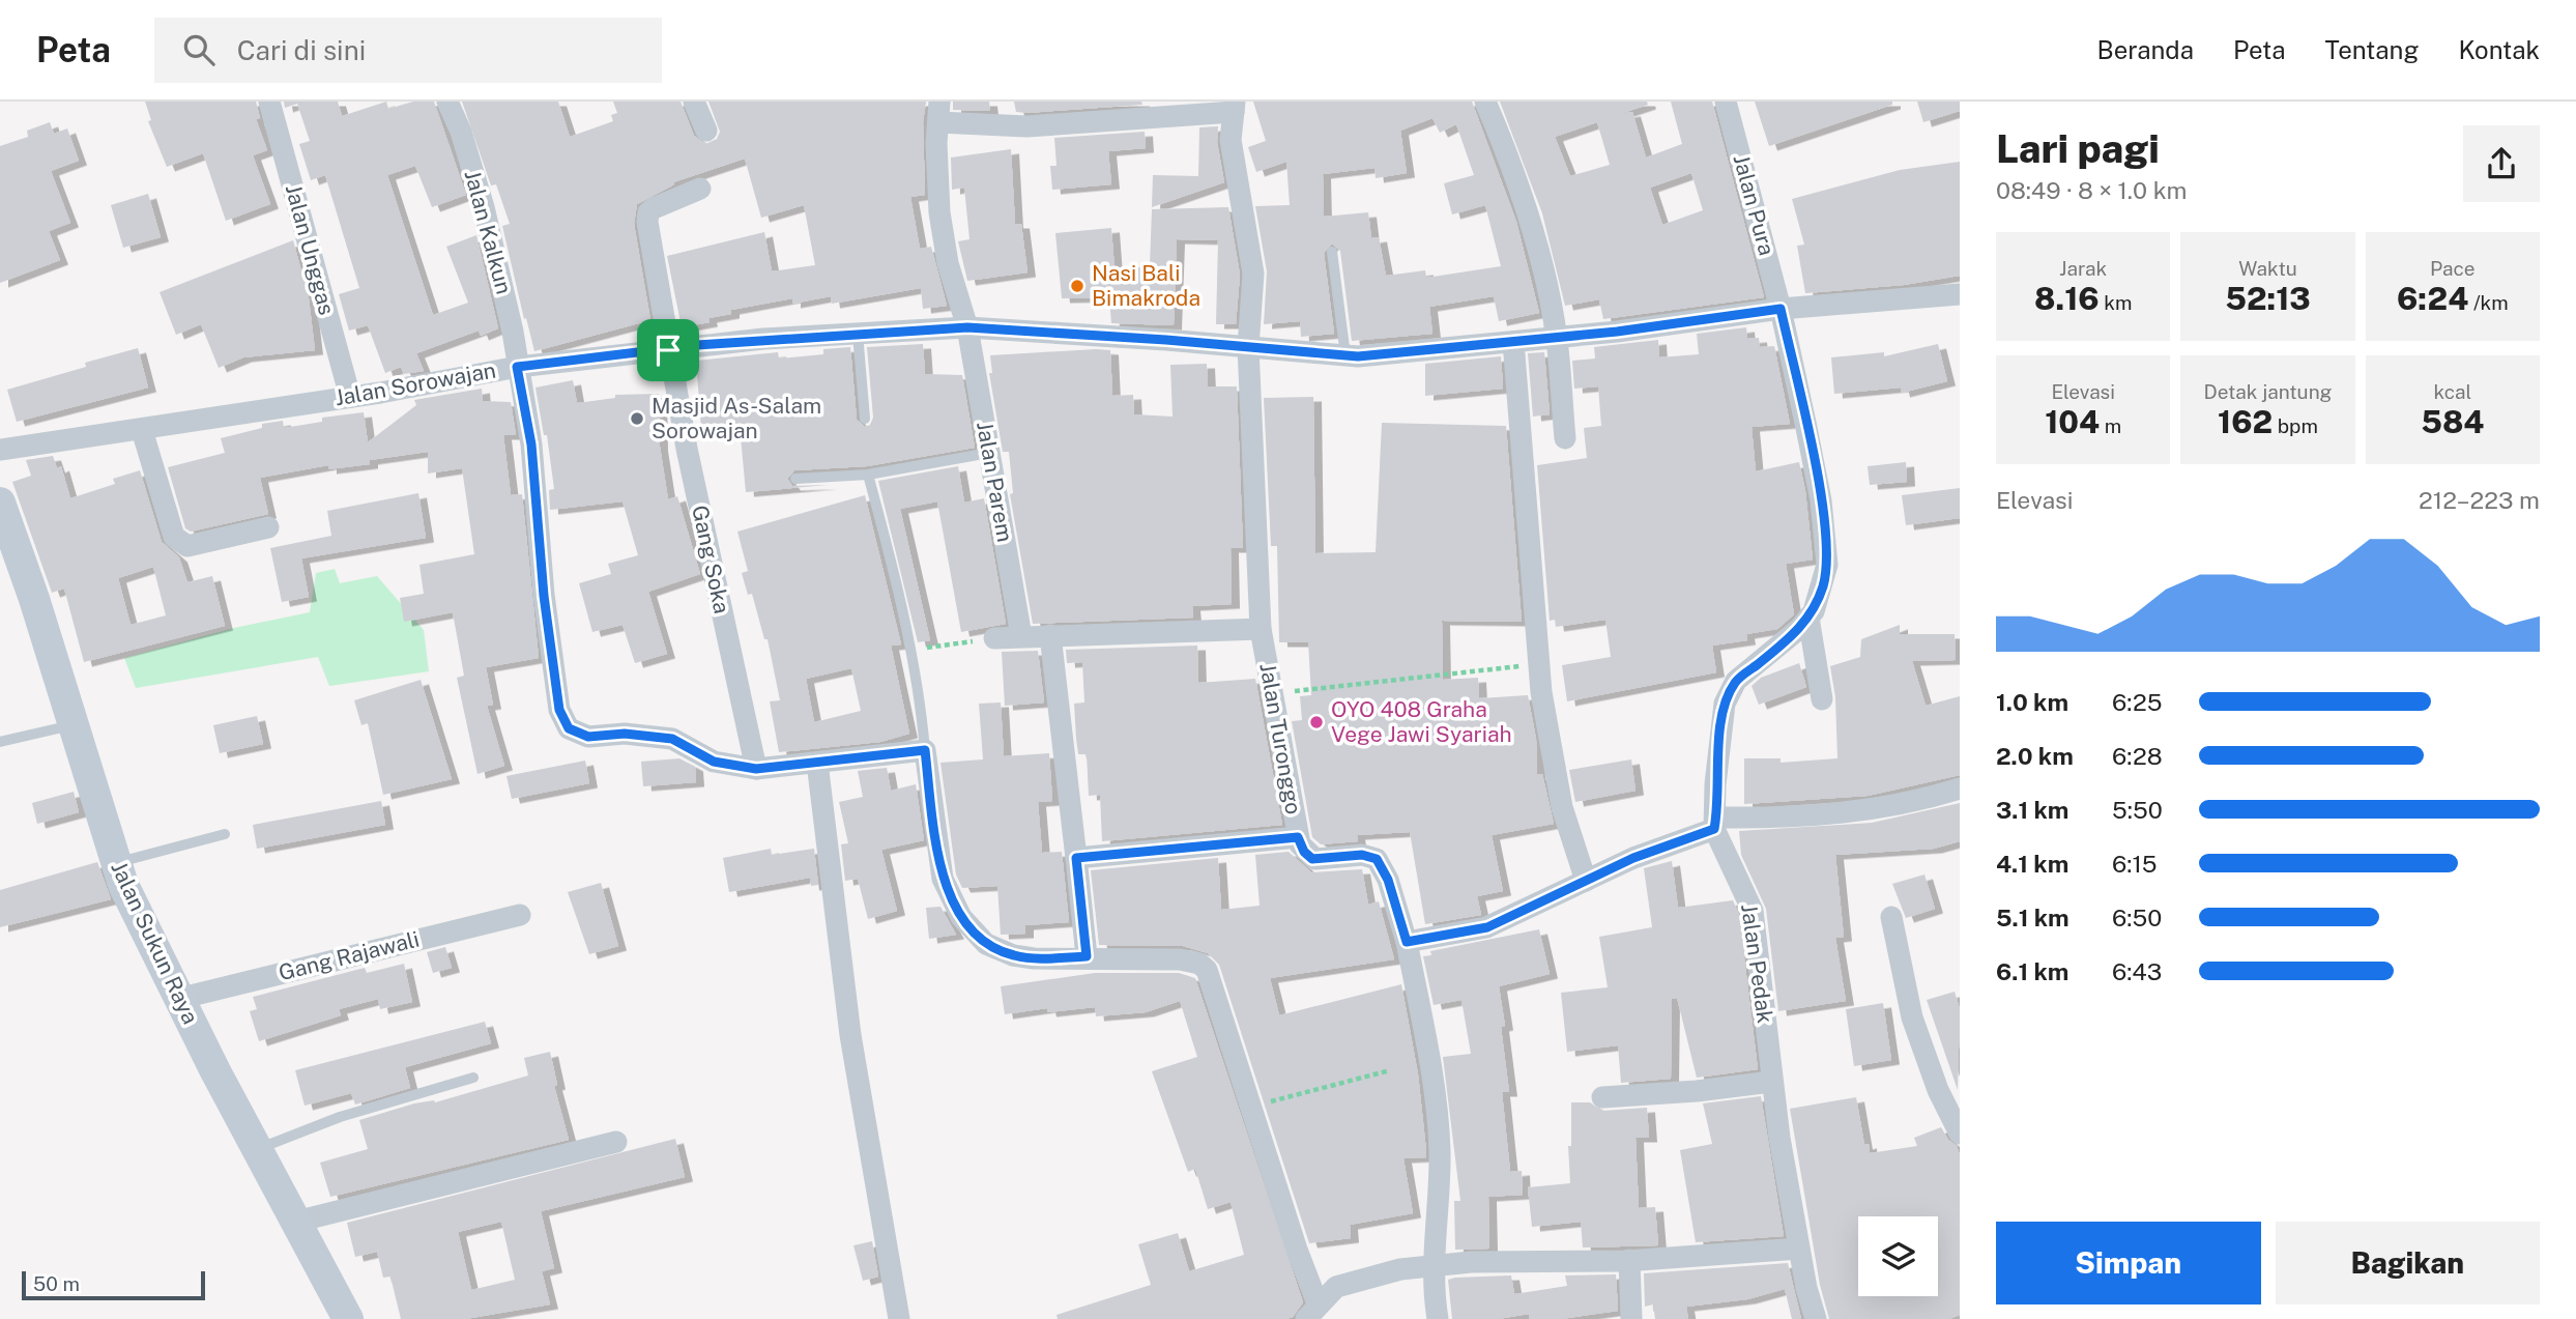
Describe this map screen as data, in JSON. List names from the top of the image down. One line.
{"streets":{"street":["Jalan Pura","Jalan Kalkun","Jalan Unggas","Jalan Sorowajan","Jalan Parem","Gang Soka","Jalan Turonggo","Jalan Sukun Raya","Gang Rajawali","Jalan Pedak"]},"crossings":[["Jalan Pura","Jalan Sorowajan"],["Jalan Pura","Jalan Pedak"],["Jalan Kalkun","Jalan Sorowajan"],["Jalan Kalkun","Gang Soka"],["Jalan Unggas","Jalan Sorowajan"],["Jalan Sorowajan","Jalan Parem"],["Jalan Sorowajan","Gang Soka"],["Jalan Sorowajan","Jalan Turonggo"],["Jalan Sorowajan","Jalan Pedak"],["Jalan Sukun Raya","Gang Rajawali"]],"places":["Nasi Bali Bimakroda","Masjid As-Salam Sorowajan","OYO 408 Graha Vege Jawi Syariah"],"scale_bar":"50 m","page":{"header":"Peta","search":"Cari di sini","nav":["Beranda","Peta","Tentang","Kontak"],"heading":["Lari pagi","08:49 · 8 × 1.0 km"],"stats":[["Jarak","8.16 km"],["Waktu","52:13"],["Pace","6:24 /km"],["Elevasi","104 m"],["Detak jantung","162 bpm"],["kcal","584"]],"chart":["Elevasi","212–223 m"],"list":[{"name":"1.0 km","note":"6:25"},{"name":"2.0 km","note":"6:28"},{"name":"3.1 km","note":"5:50"},{"name":"4.1 km","note":"6:15"},{"name":"5.1 km","note":"6:50"},{"name":"6.1 km","note":"6:43"}],"buttons":["Simpan","Bagikan"],"scale":"50 m"}}
